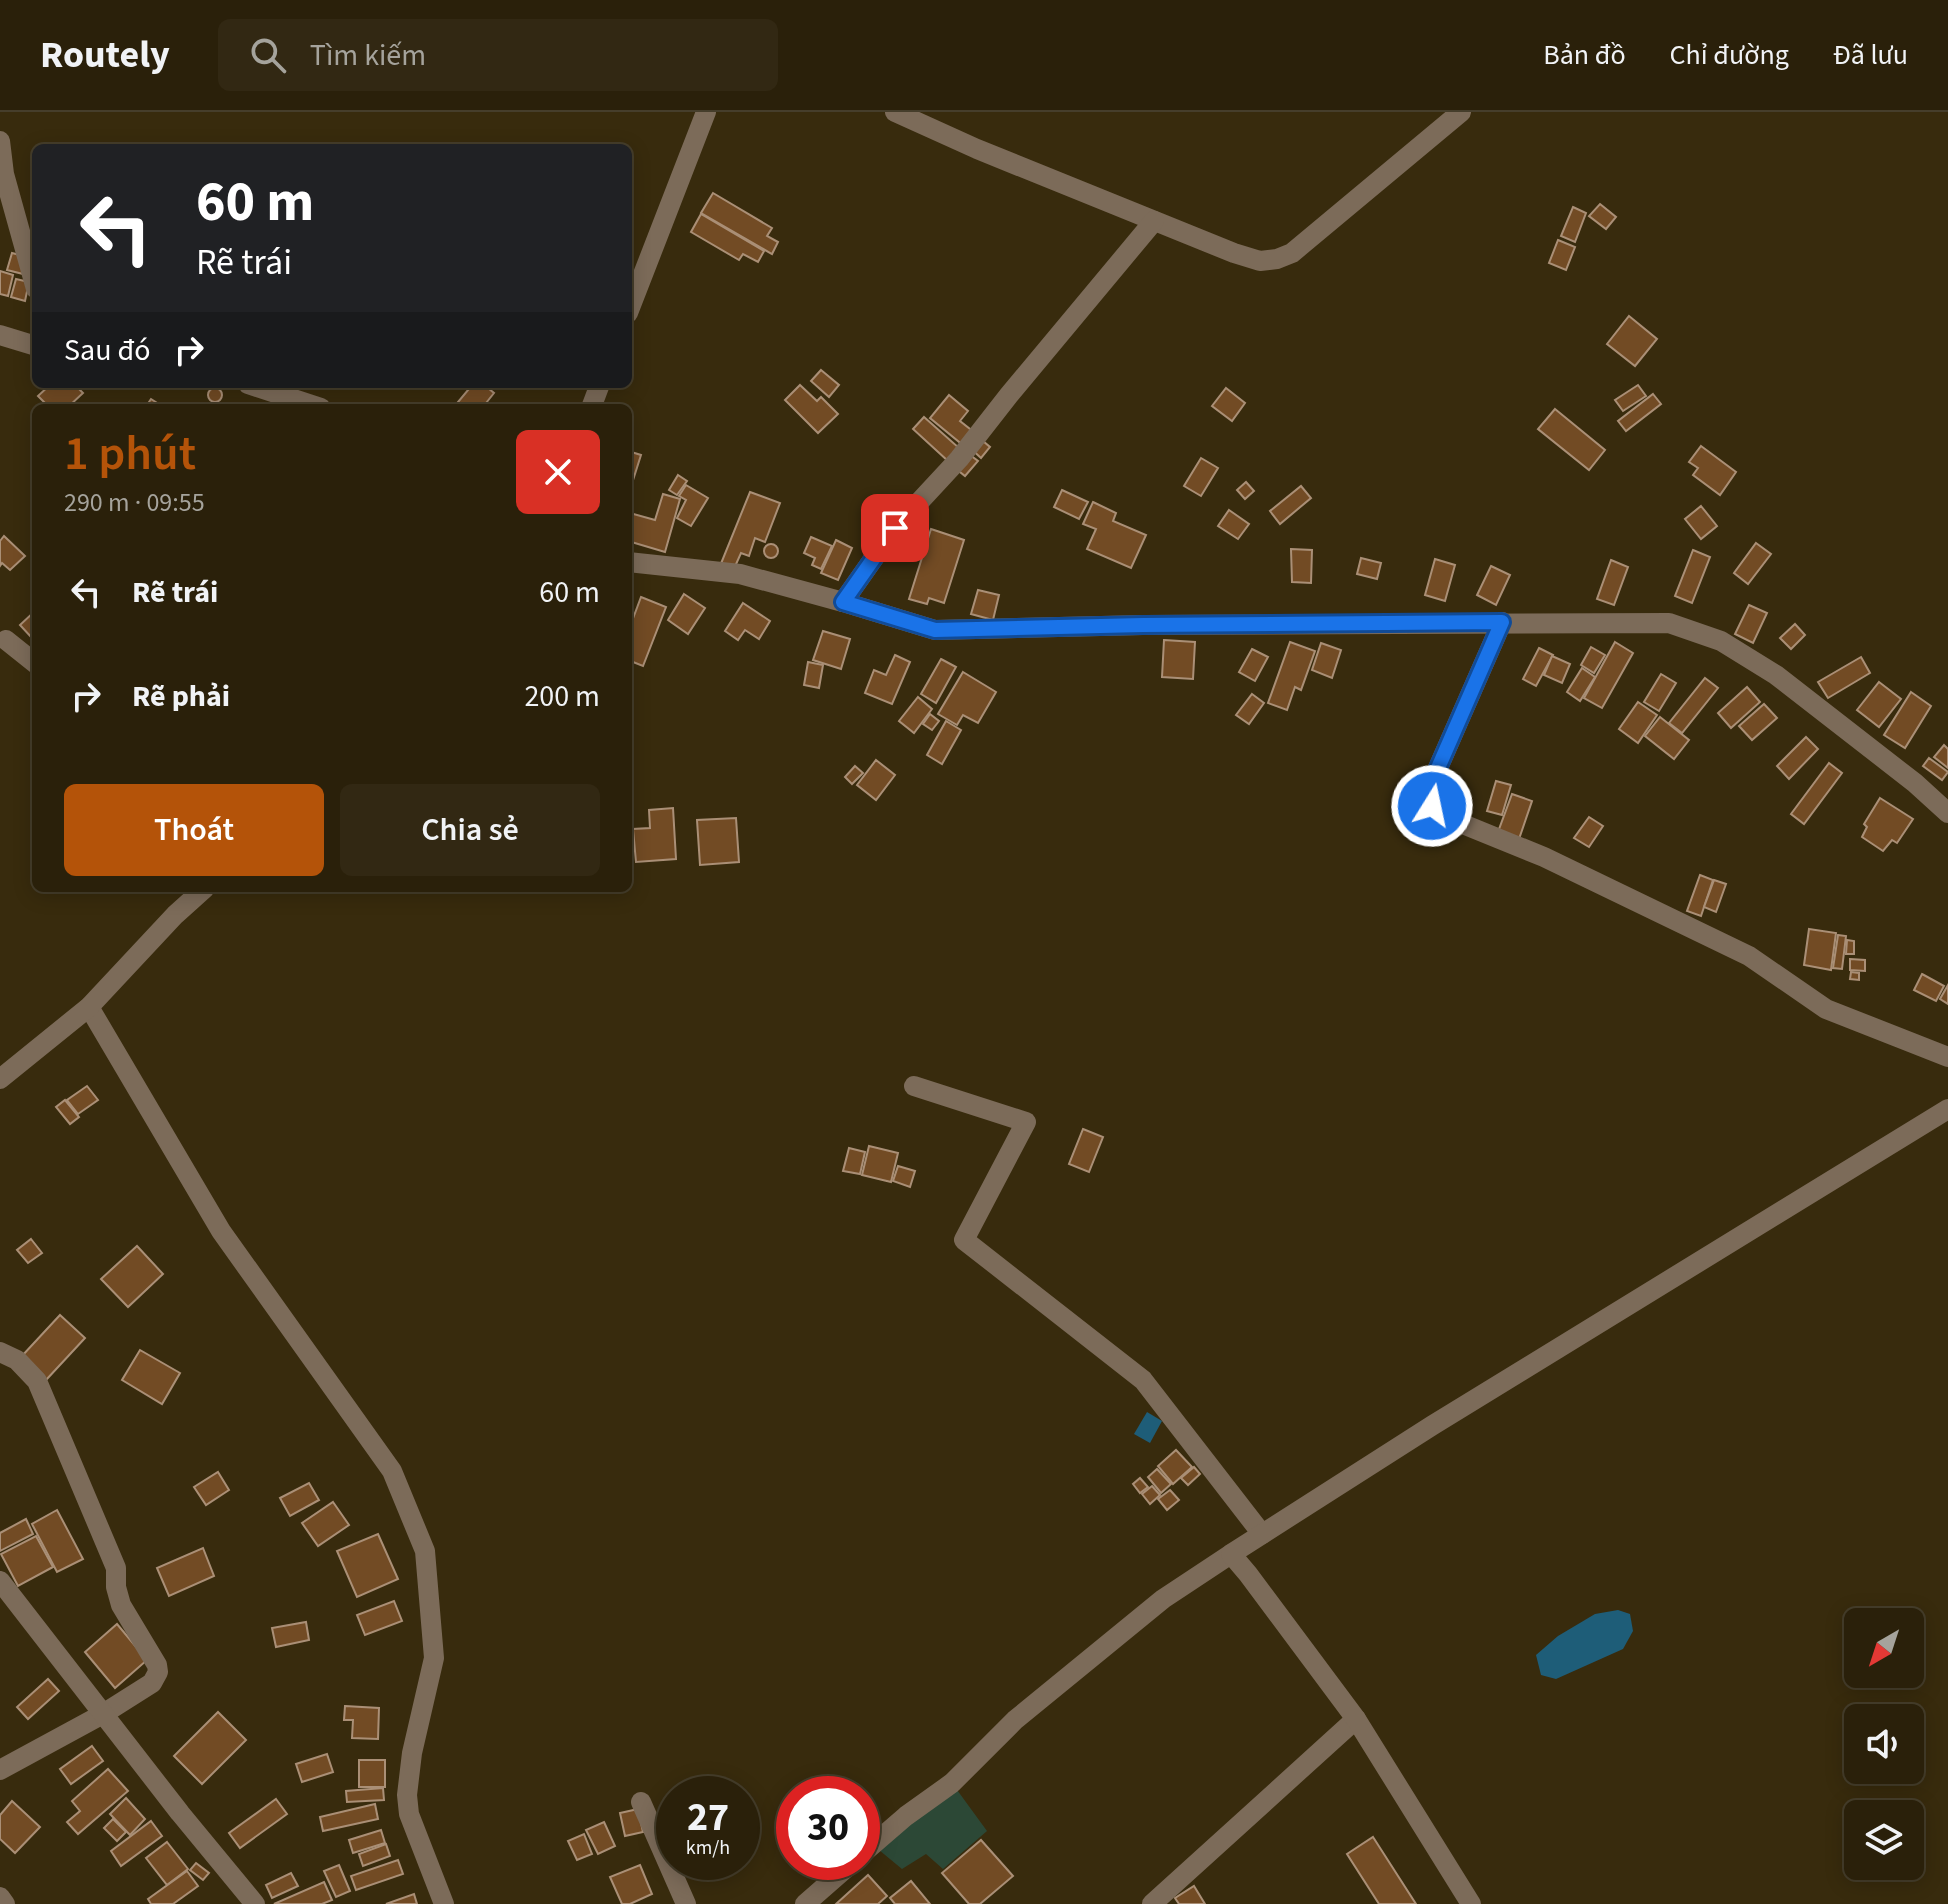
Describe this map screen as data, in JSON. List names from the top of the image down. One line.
{"north":"bottom left","page":{"header":"Routely","search":"Tìm kiếm","nav":["Bản đồ","Chỉ đường","Đã lưu"],"turn":["60 m","Rẽ trái"],"then":"Sau đó","heading":["1 phút","290 m · 09:55"],"list":[{"name":"Rẽ trái","value":"60 m"},{"name":"Rẽ phải","value":"200 m"}],"buttons":["Thoát","Chia sẻ"],"speed":"27 km/h","limit":"30"}}
